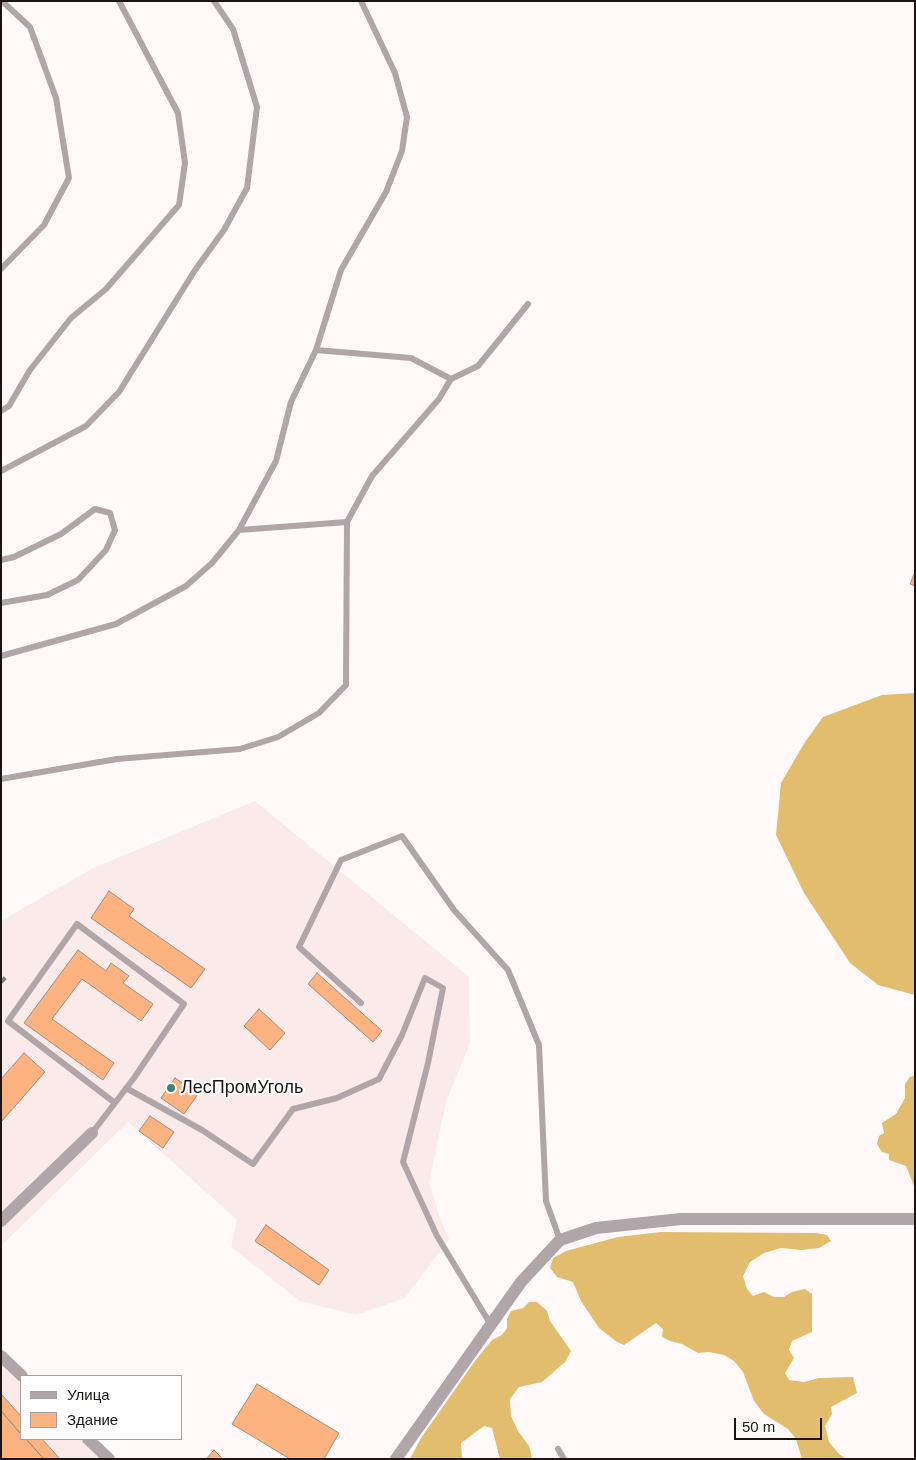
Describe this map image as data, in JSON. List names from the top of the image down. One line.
{"places":["ЛесПромУголь"],"legend":["Улица","Здание"],"scale_bar":"50 m"}
